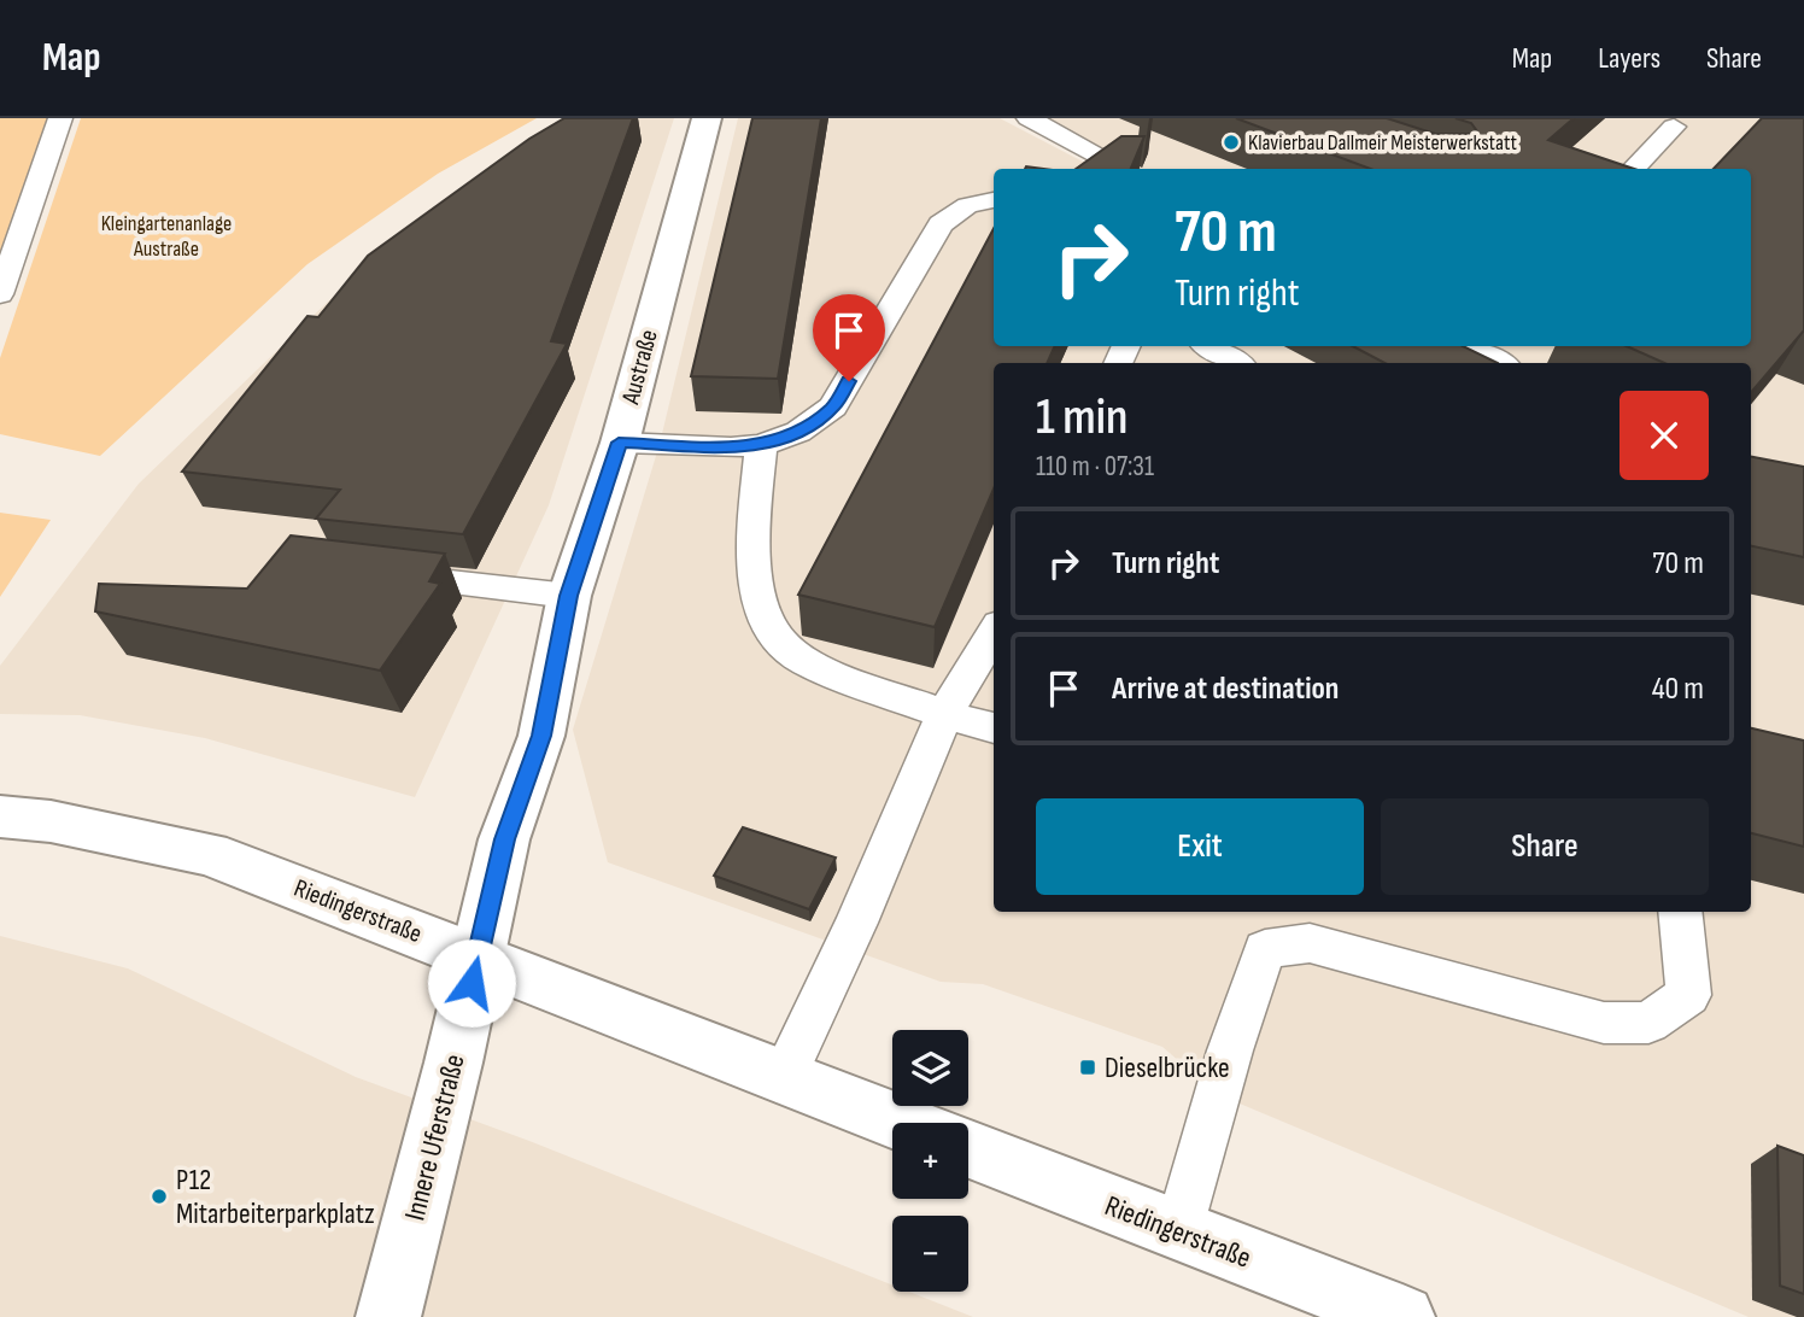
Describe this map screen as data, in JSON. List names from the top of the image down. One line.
{"streets":{"street":["Austraße","Riedingerstraße","Innere Uferstraße"]},"crossings":[["Austraße","Riedingerstraße"],["Austraße","Innere Uferstraße"],["Riedingerstraße","Innere Uferstraße"]],"parks":["Kleingartenanlage Austraße"],"places":{"other":["Klavierbau Dallmeir Meisterwerkstatt","P12 Mitarbeiterparkplatz"],"transit":["Dieselbrücke"]},"page":{"header":"Map","nav":["Map","Layers","Share"],"turn":["70 m","Turn right"],"heading":["1 min","110 m · 07:31"],"list":[{"name":"Turn right","value":"70 m"},{"name":"Arrive at destination","value":"40 m"}],"buttons":["Exit","Share"],"map_buttons":["+","−"]}}
